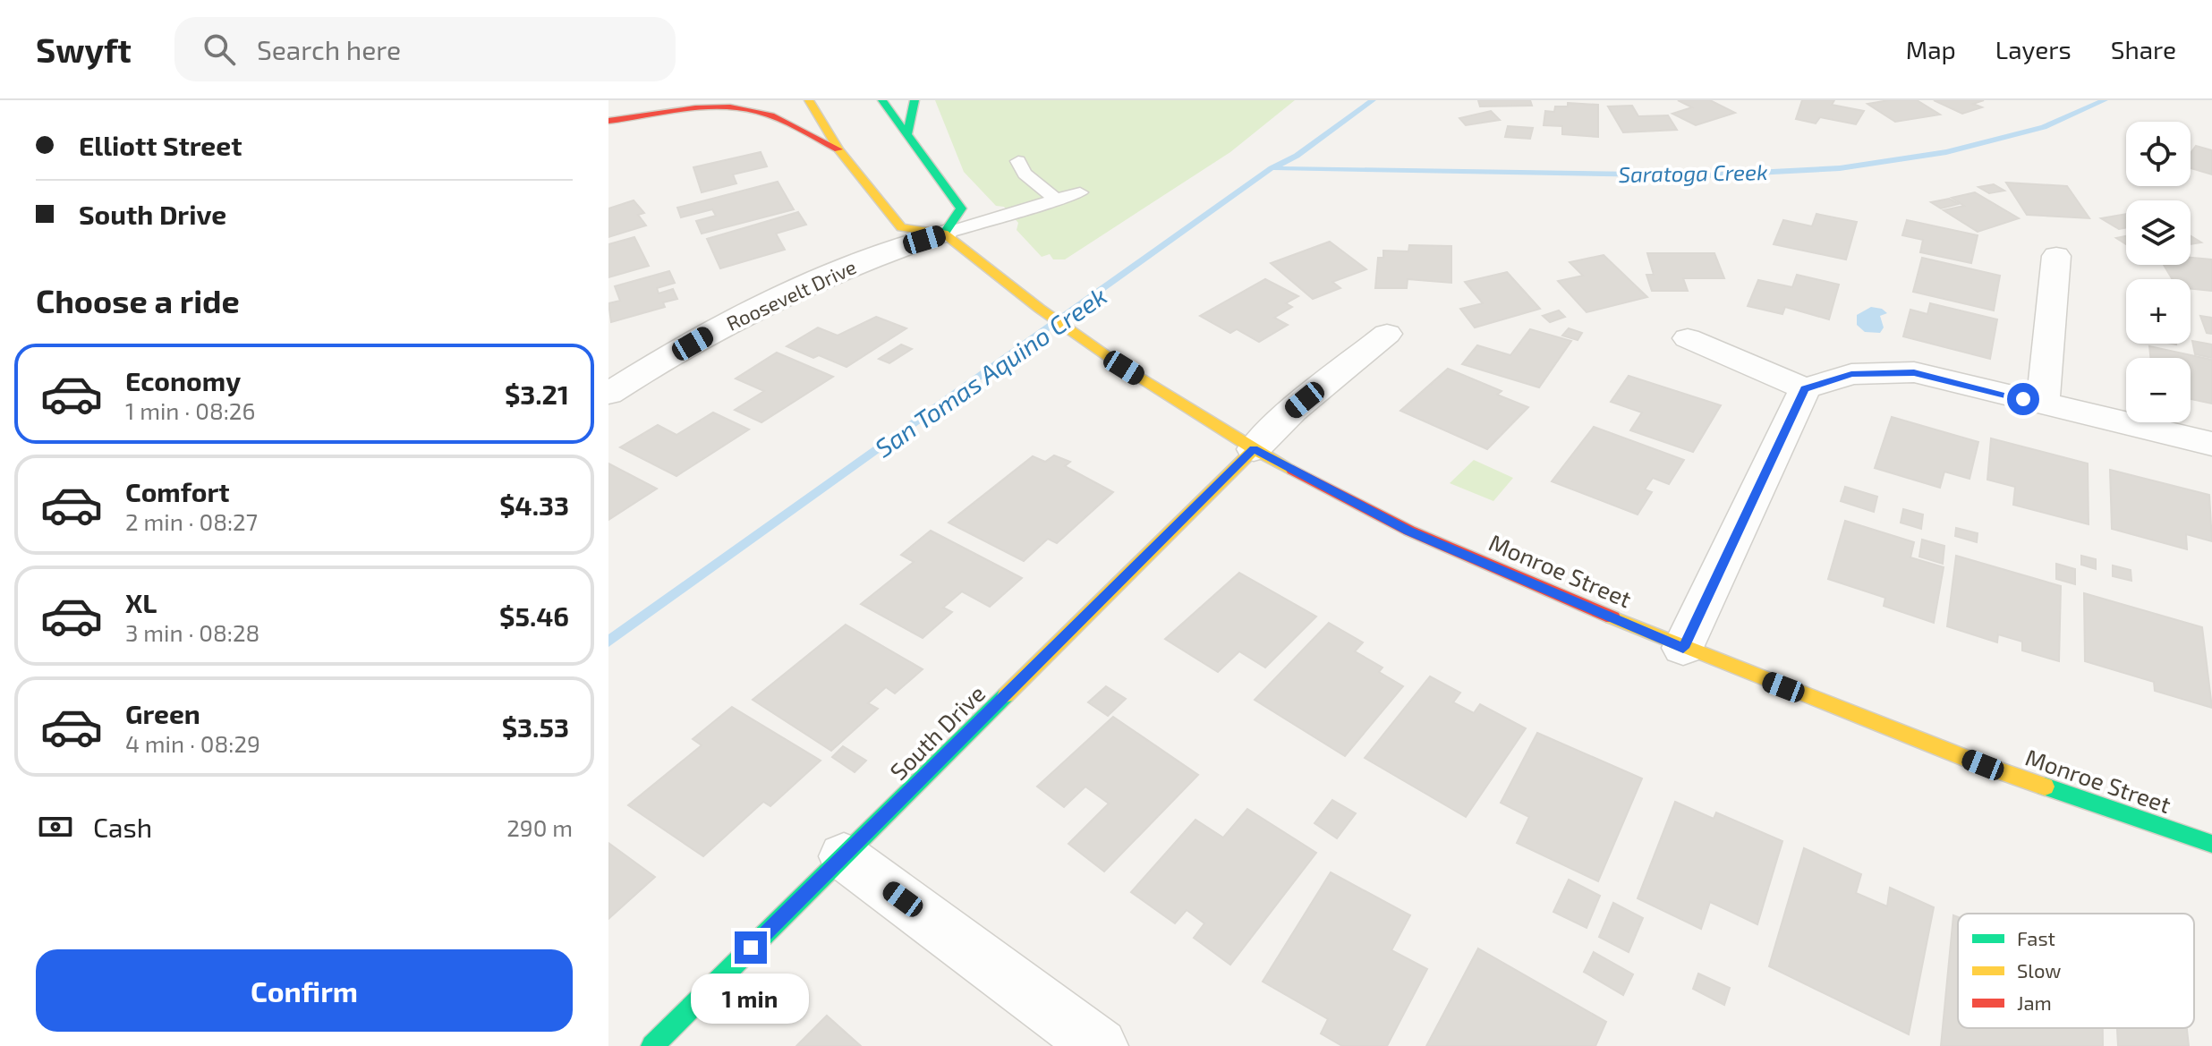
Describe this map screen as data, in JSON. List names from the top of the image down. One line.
{"streets":{"main road":["Monroe Street","South Drive"],"street":["Roosevelt Drive"]},"crossings":[["Roosevelt Drive","Monroe Street"],["Monroe Street","South Drive"]],"water":["Saratoga Creek","San Tomas Aquino Creek"],"legend":["Fast","Slow","Jam"],"page":{"header":"Swyft","search":"Search here","nav":["Map","Layers","Share"],"banner":["Elliott Street","South Drive"],"map_buttons":["+","−"],"heading":"Choose a ride","list":[{"name":"Economy","note":"1 min · 08:26","value":"$3.21"},{"name":"Comfort","note":"2 min · 08:27","value":"$4.33"},{"name":"XL","note":"3 min · 08:28","value":"$5.46"},{"name":"Green","note":"4 min · 08:29","value":"$3.53"}],"pay":["Cash","290 m"],"buttons":"Confirm","bubble":"1 min"}}
